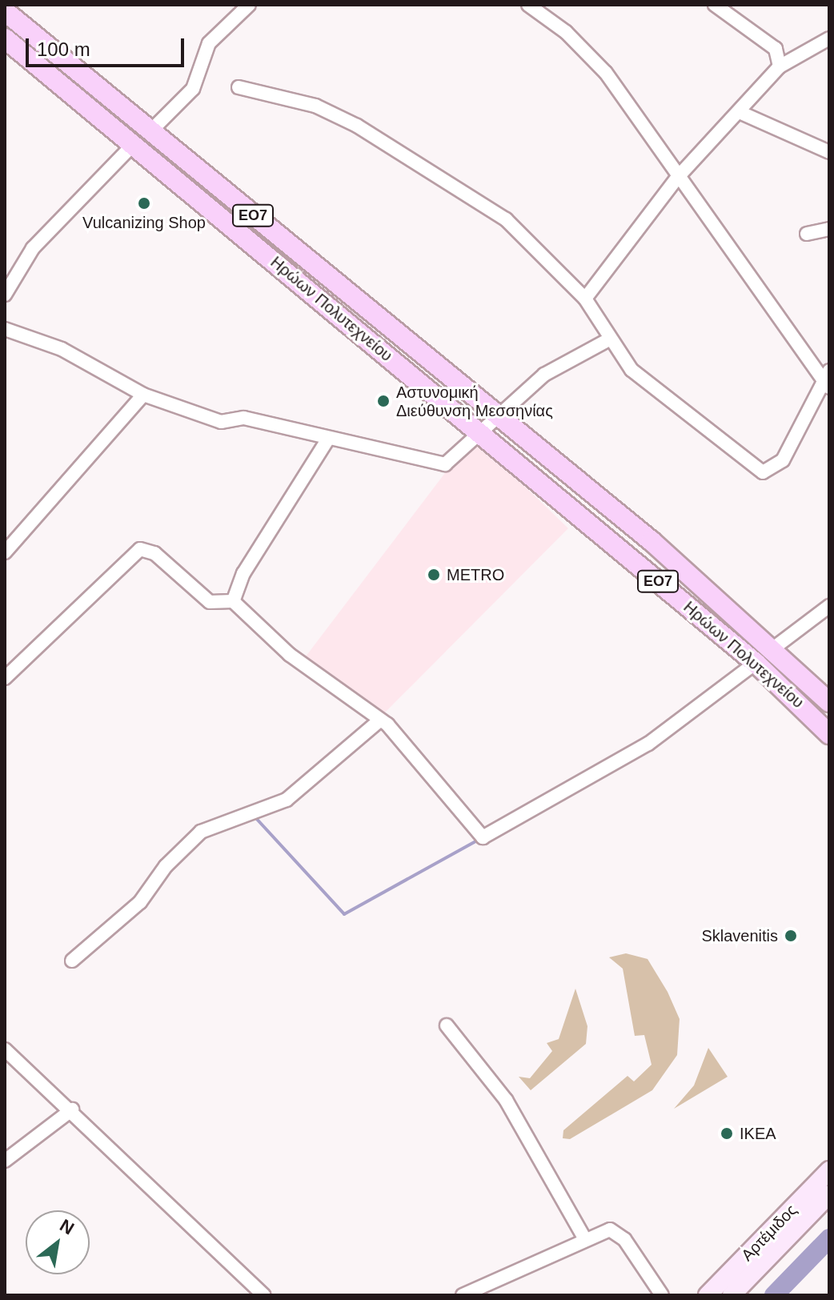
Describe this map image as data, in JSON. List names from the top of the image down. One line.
{"streets":{"main road":["ΕΟ7","Ηρώων Πολυτεχνείου","Αρτέμιδος"]},"places":["Vulcanizing Shop","Αστυνομική Διεύθυνση Μεσσηνίας","METRO","Sklavenitis","IKEA"],"scale_bar":"100 m","north":"top right"}
